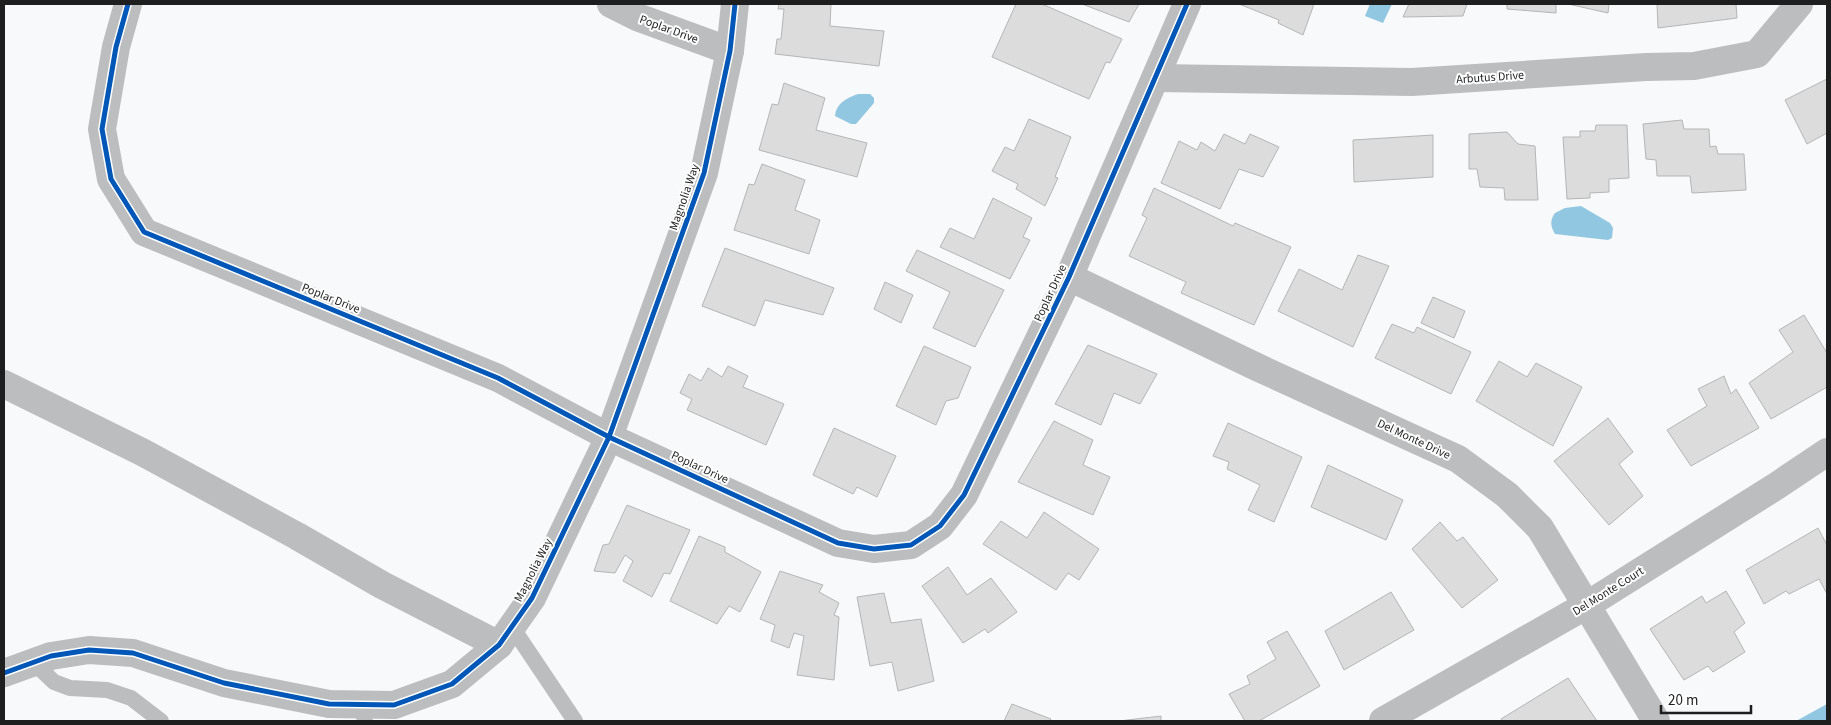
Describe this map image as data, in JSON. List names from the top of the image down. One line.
{"streets":{"street":["Poplar Drive","Arbutus Drive","Magnolia Way","Del Monte Drive","Del Monte Court"]},"crossings":[["Poplar Drive","Arbutus Drive"],["Poplar Drive","Magnolia Way"],["Poplar Drive","Del Monte Drive"],["Del Monte Drive","Del Monte Court"]],"scale_bar":"20 m"}
